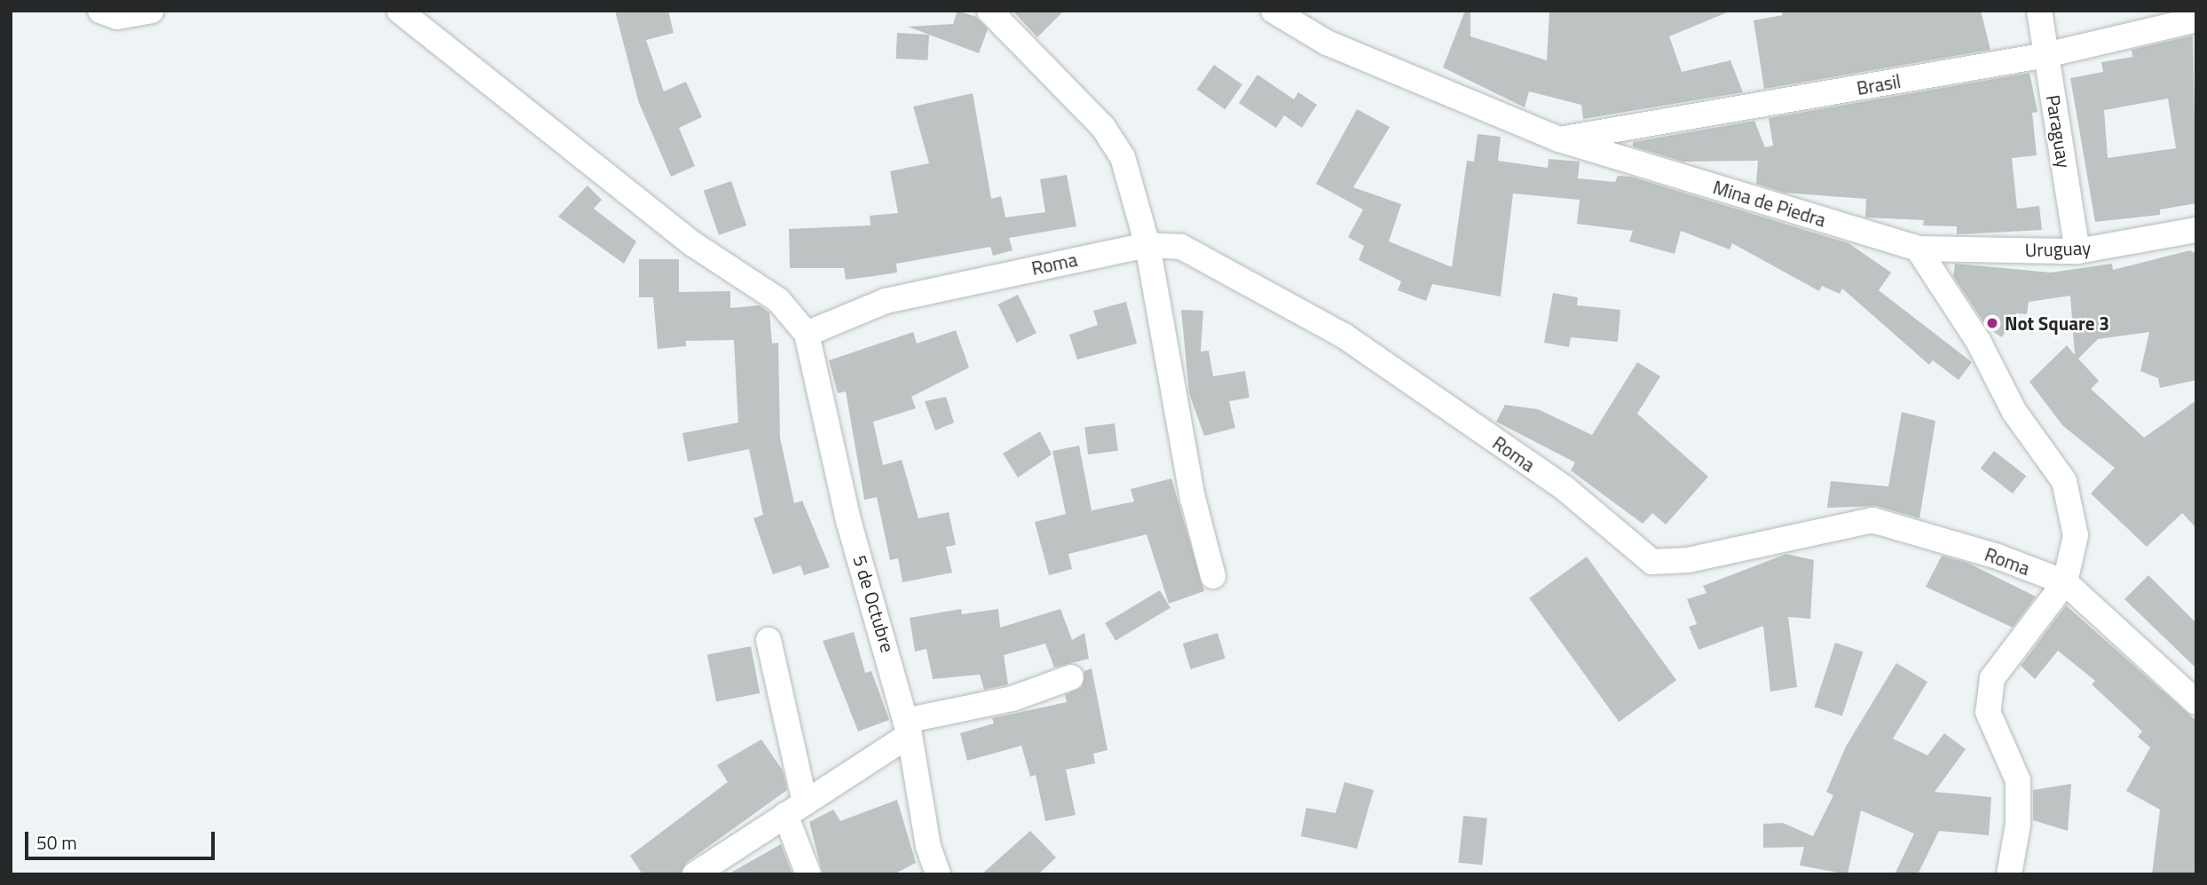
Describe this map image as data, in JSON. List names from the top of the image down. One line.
{"streets":{"street":["Brasil","Paraguay","Mina de Piedra","Uruguay","Roma","5 de Octubre"]},"crossings":[["Brasil","Paraguay"],["Brasil","Mina de Piedra"],["Paraguay","Uruguay"],["Mina de Piedra","Uruguay"],["Roma","5 de Octubre"]],"places":["Not Square 3"],"scale_bar":"50 m"}
